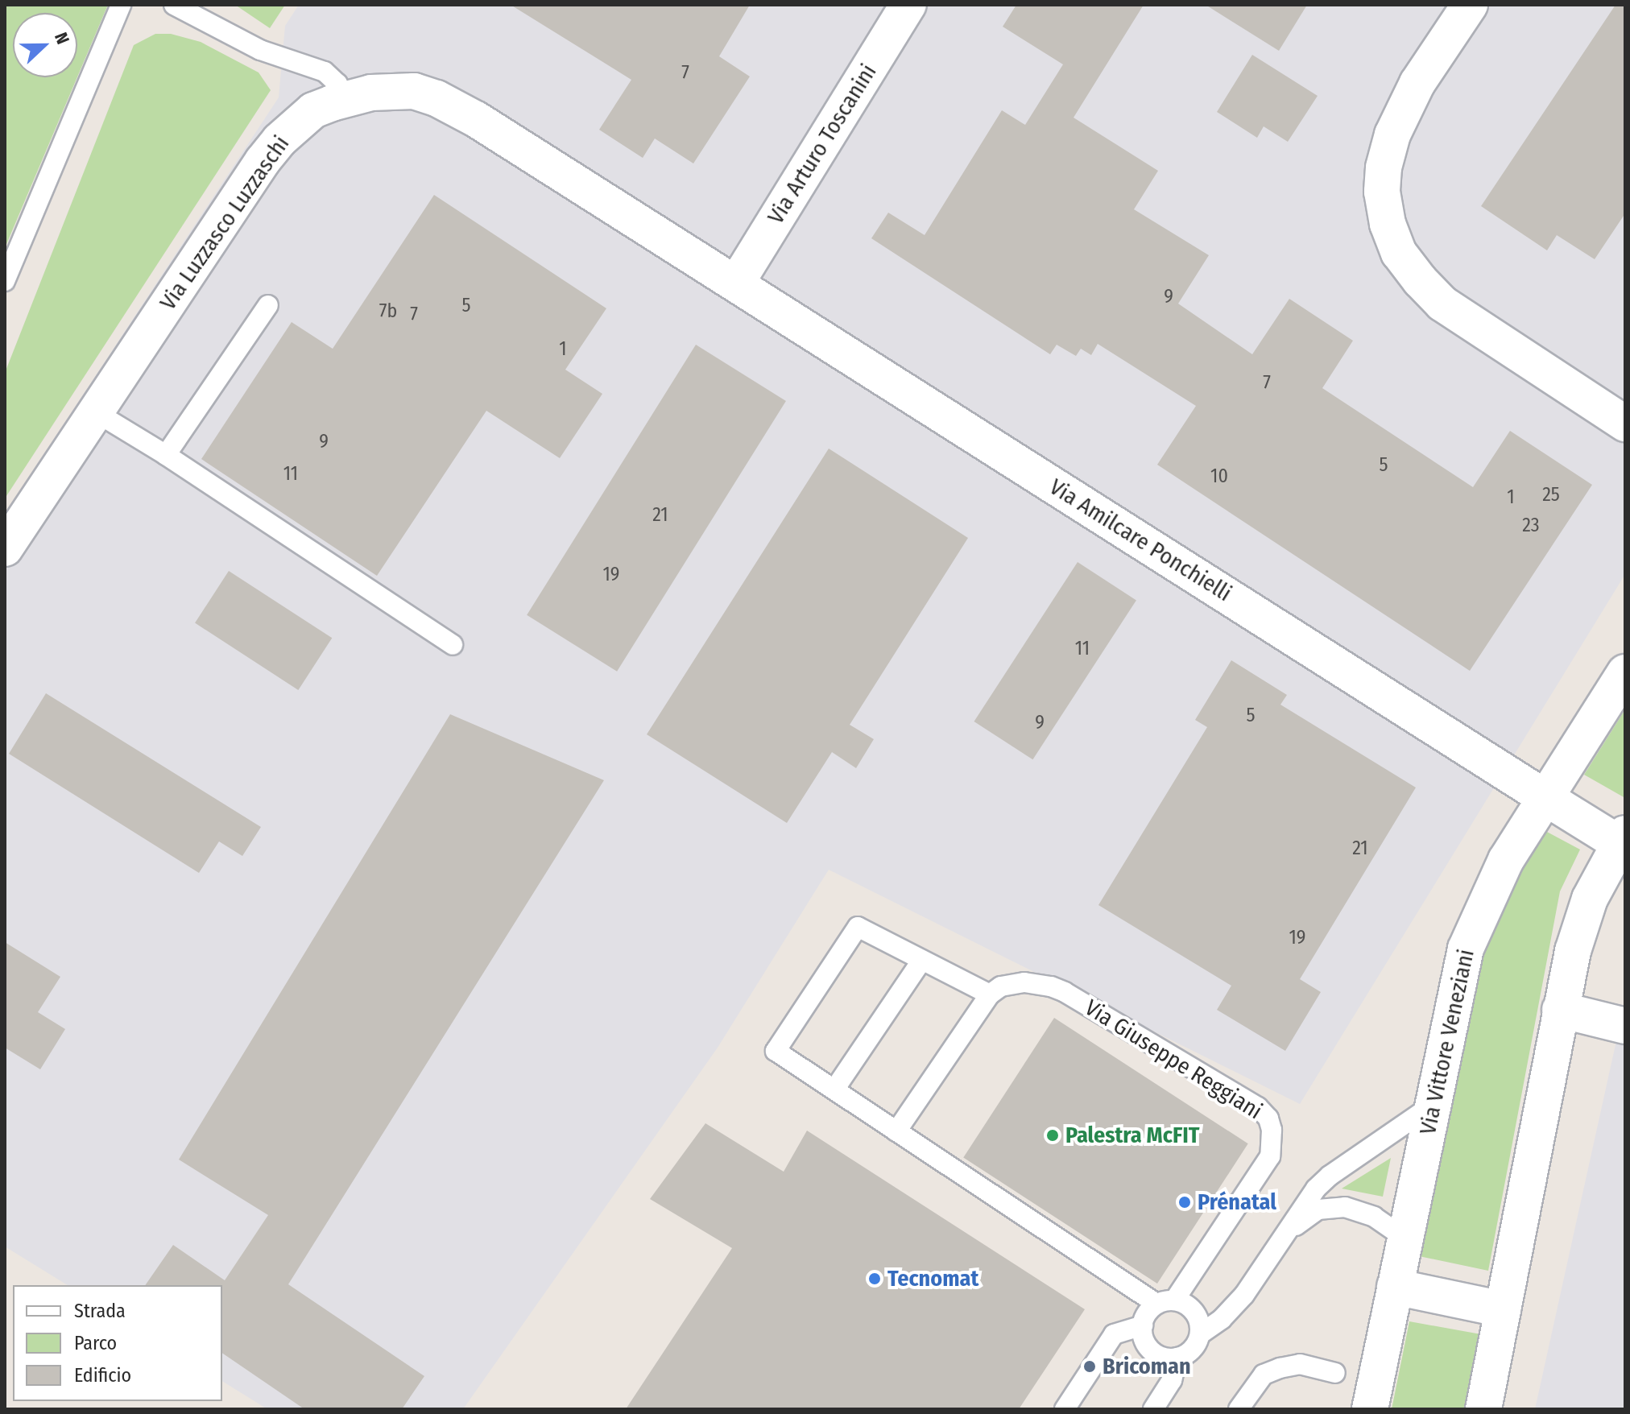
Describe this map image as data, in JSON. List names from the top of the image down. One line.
{"streets":{"street":["Via Arturo Toscanini","Via Luzzasco Luzzaschi","Via Amilcare Ponchielli","Via Vittore Veneziani"],"lane":["Via Giuseppe Reggiani"]},"crossings":[["Via Arturo Toscanini","Via Luzzasco Luzzaschi"],["Via Arturo Toscanini","Via Amilcare Ponchielli"],["Via Luzzasco Luzzaschi","Via Amilcare Ponchielli"],["Via Amilcare Ponchielli","Via Vittore Veneziani"]],"places":["Palestra McFIT","Prénatal","Tecnomat","Bricoman"],"house_numbers":["7","9","5","7b","7","1","7","9","5","11","10","25","1","21","23","19","11","5","9","21","19"],"legend":["Strada","Parco","Edificio"],"north":"right"}
